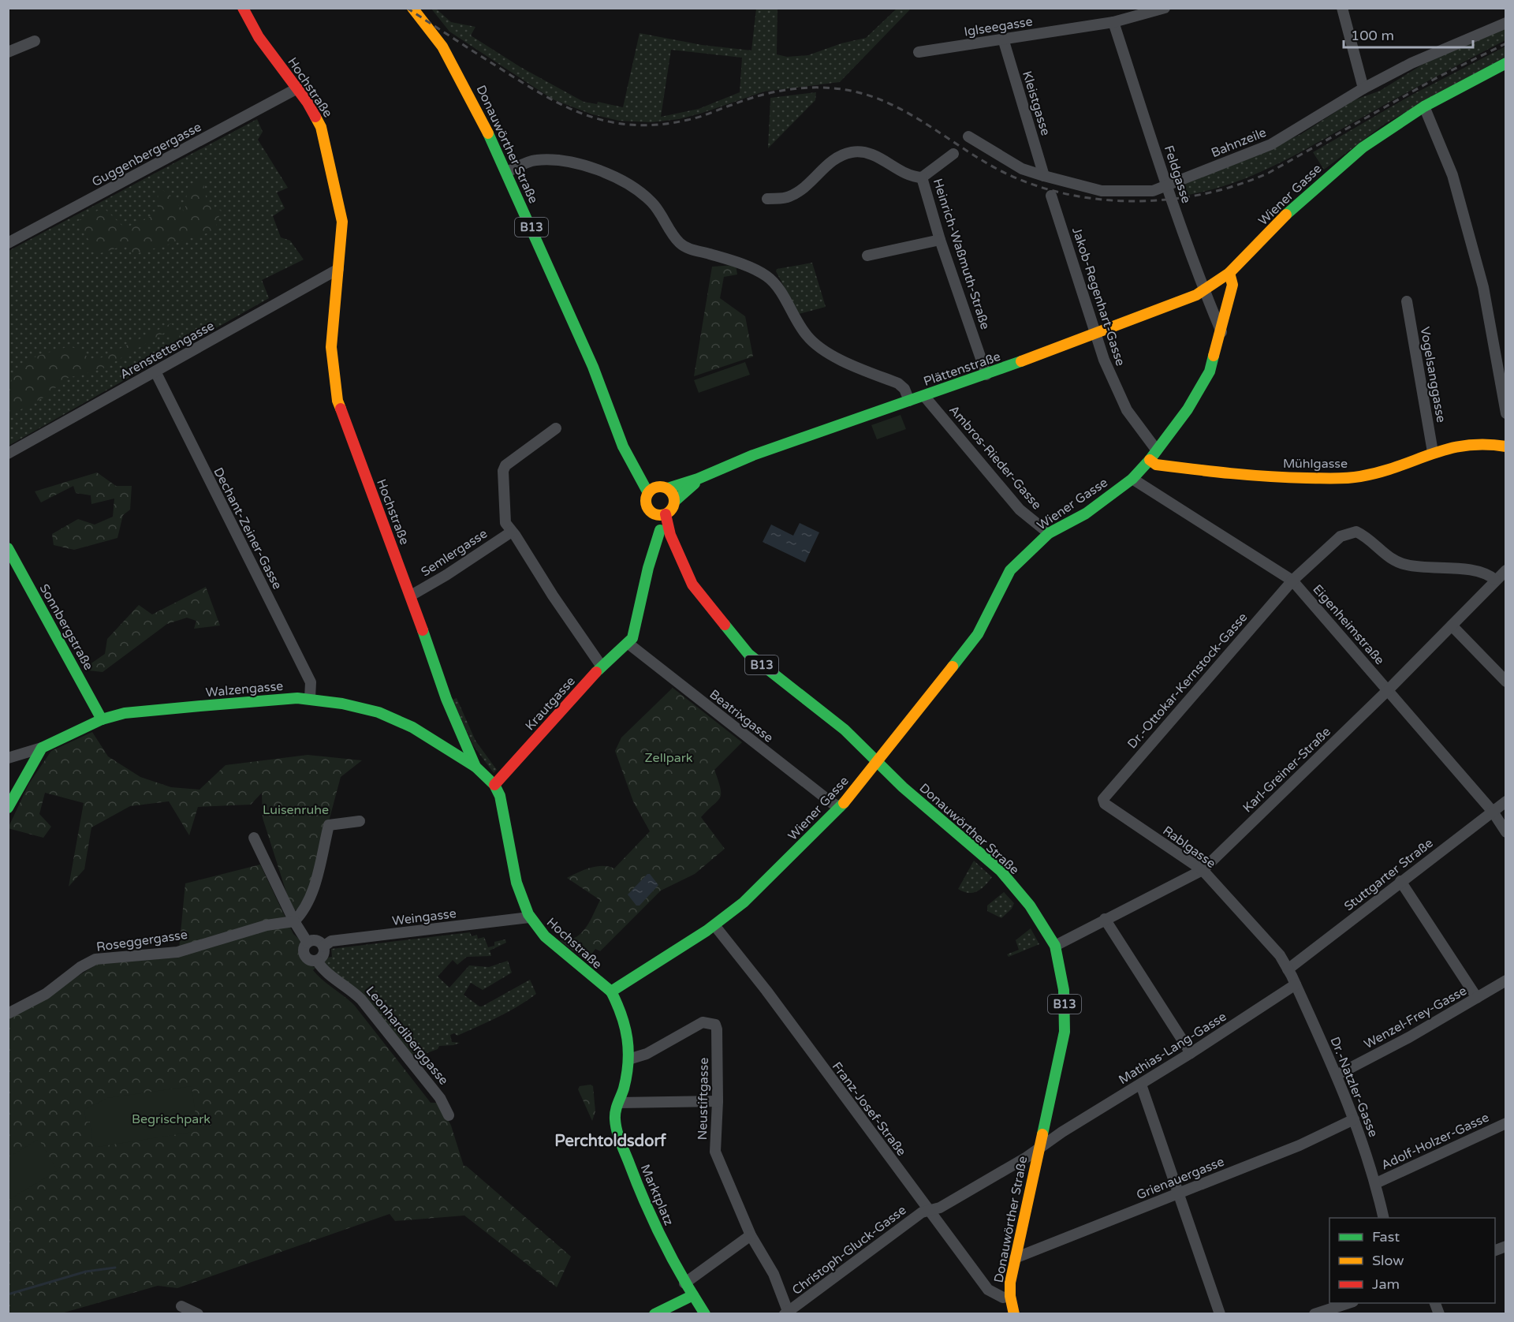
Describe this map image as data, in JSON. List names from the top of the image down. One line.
{"streets":{"main road":["Hochstraße","Donauwörther Straße","Wiener Gasse","B13","Plättenstraße","Mühlgasse","Sonnbergstraße","Walzengasse","Krautgasse","Marktplatz"],"street":["Iglseegasse","Kleistgasse","Bahnzeile","Guggenbergergasse","Feldgasse","Heinrich-Waßmuth-Straße","Jakob-Regenhart-Gasse","Arenstettengasse","Vogelsanggasse","Ambros-Rieder-Gasse","Dechant-Zeiner-Gasse","Semlergasse","Eigenheimstraße","Dr.-Ottokar-Kernstock-Gasse","Beatrixgasse","Karl-Greiner-Straße","Rablgasse","Stuttgarter Straße","Weingasse","Roseggergasse","Wenzel-Frey-Gasse","Leonhardiberggasse","Mathias-Lang-Gasse","Dr.-Natzler-Gasse","Neustiftgasse","Franz-Josef-Straße","Adolf-Holzer-Gasse","Grienauergasse","Christoph-Gluck-Gasse"]},"crossings":[["Iglseegasse","Kleistgasse"],["Iglseegasse","Feldgasse"],["Hochstraße","Guggenbergergasse"],["Hochstraße","Wiener Gasse"],["Hochstraße","Arenstettengasse"],["Hochstraße","Semlergasse"],["Hochstraße","Walzengasse"],["Hochstraße","Krautgasse"],["Hochstraße","Weingasse"],["Hochstraße","Marktplatz"],["Kleistgasse","Bahnzeile"],["Bahnzeile","Feldgasse"],["Donauwörther Straße","Wiener Gasse"],["Donauwörther Straße","B13"],["Donauwörther Straße","Plättenstraße"],["Donauwörther Straße","Karl-Greiner-Straße"],["Donauwörther Straße","Mathias-Lang-Gasse"],["Donauwörther Straße","Franz-Josef-Straße"],["Donauwörther Straße","Grienauergasse"],["Feldgasse","Wiener Gasse"],["Feldgasse","Plättenstraße"],["Wiener Gasse","Jakob-Regenhart-Gasse"],["Wiener Gasse","Plättenstraße"],["Wiener Gasse","Ambros-Rieder-Gasse"],["Wiener Gasse","Mühlgasse"],["Wiener Gasse","Eigenheimstraße"],["Wiener Gasse","Beatrixgasse"],["Wiener Gasse","Franz-Josef-Straße"],["Wiener Gasse","Marktplatz"],["B13","Plättenstraße"],["Heinrich-Waßmuth-Straße","Plättenstraße"],["Jakob-Regenhart-Gasse","Plättenstraße"],["Arenstettengasse","Dechant-Zeiner-Gasse"],["Plättenstraße","Ambros-Rieder-Gasse"],["Vogelsanggasse","Mühlgasse"],["Dechant-Zeiner-Gasse","Walzengasse"],["Eigenheimstraße","Dr.-Ottokar-Kernstock-Gasse"],["Eigenheimstraße","Karl-Greiner-Straße"],["Eigenheimstraße","Stuttgarter Straße"],["Sonnbergstraße","Walzengasse"],["Dr.-Ottokar-Kernstock-Gasse","Karl-Greiner-Straße"],["Dr.-Ottokar-Kernstock-Gasse","Rablgasse"],["Krautgasse","Beatrixgasse"],["Karl-Greiner-Straße","Rablgasse"],["Rablgasse","Stuttgarter Straße"],["Rablgasse","Dr.-Natzler-Gasse"],["Stuttgarter Straße","Dr.-Natzler-Gasse"],["Weingasse","Leonhardiberggasse"],["Wenzel-Frey-Gasse","Dr.-Natzler-Gasse"],["Mathias-Lang-Gasse","Dr.-Natzler-Gasse"],["Mathias-Lang-Gasse","Franz-Josef-Straße"],["Mathias-Lang-Gasse","Christoph-Gluck-Gasse"],["Dr.-Natzler-Gasse","Adolf-Holzer-Gasse"],["Dr.-Natzler-Gasse","Grienauergasse"],["Neustiftgasse","Marktplatz"],["Neustiftgasse","Christoph-Gluck-Gasse"],["Franz-Josef-Straße","Christoph-Gluck-Gasse"]],"districts":["Perchtoldsdorf"],"parks":["Zellpark","Luisenruhe","Begrischpark"],"legend":["Fast","Slow","Jam"],"scale_bar":"100 m"}
